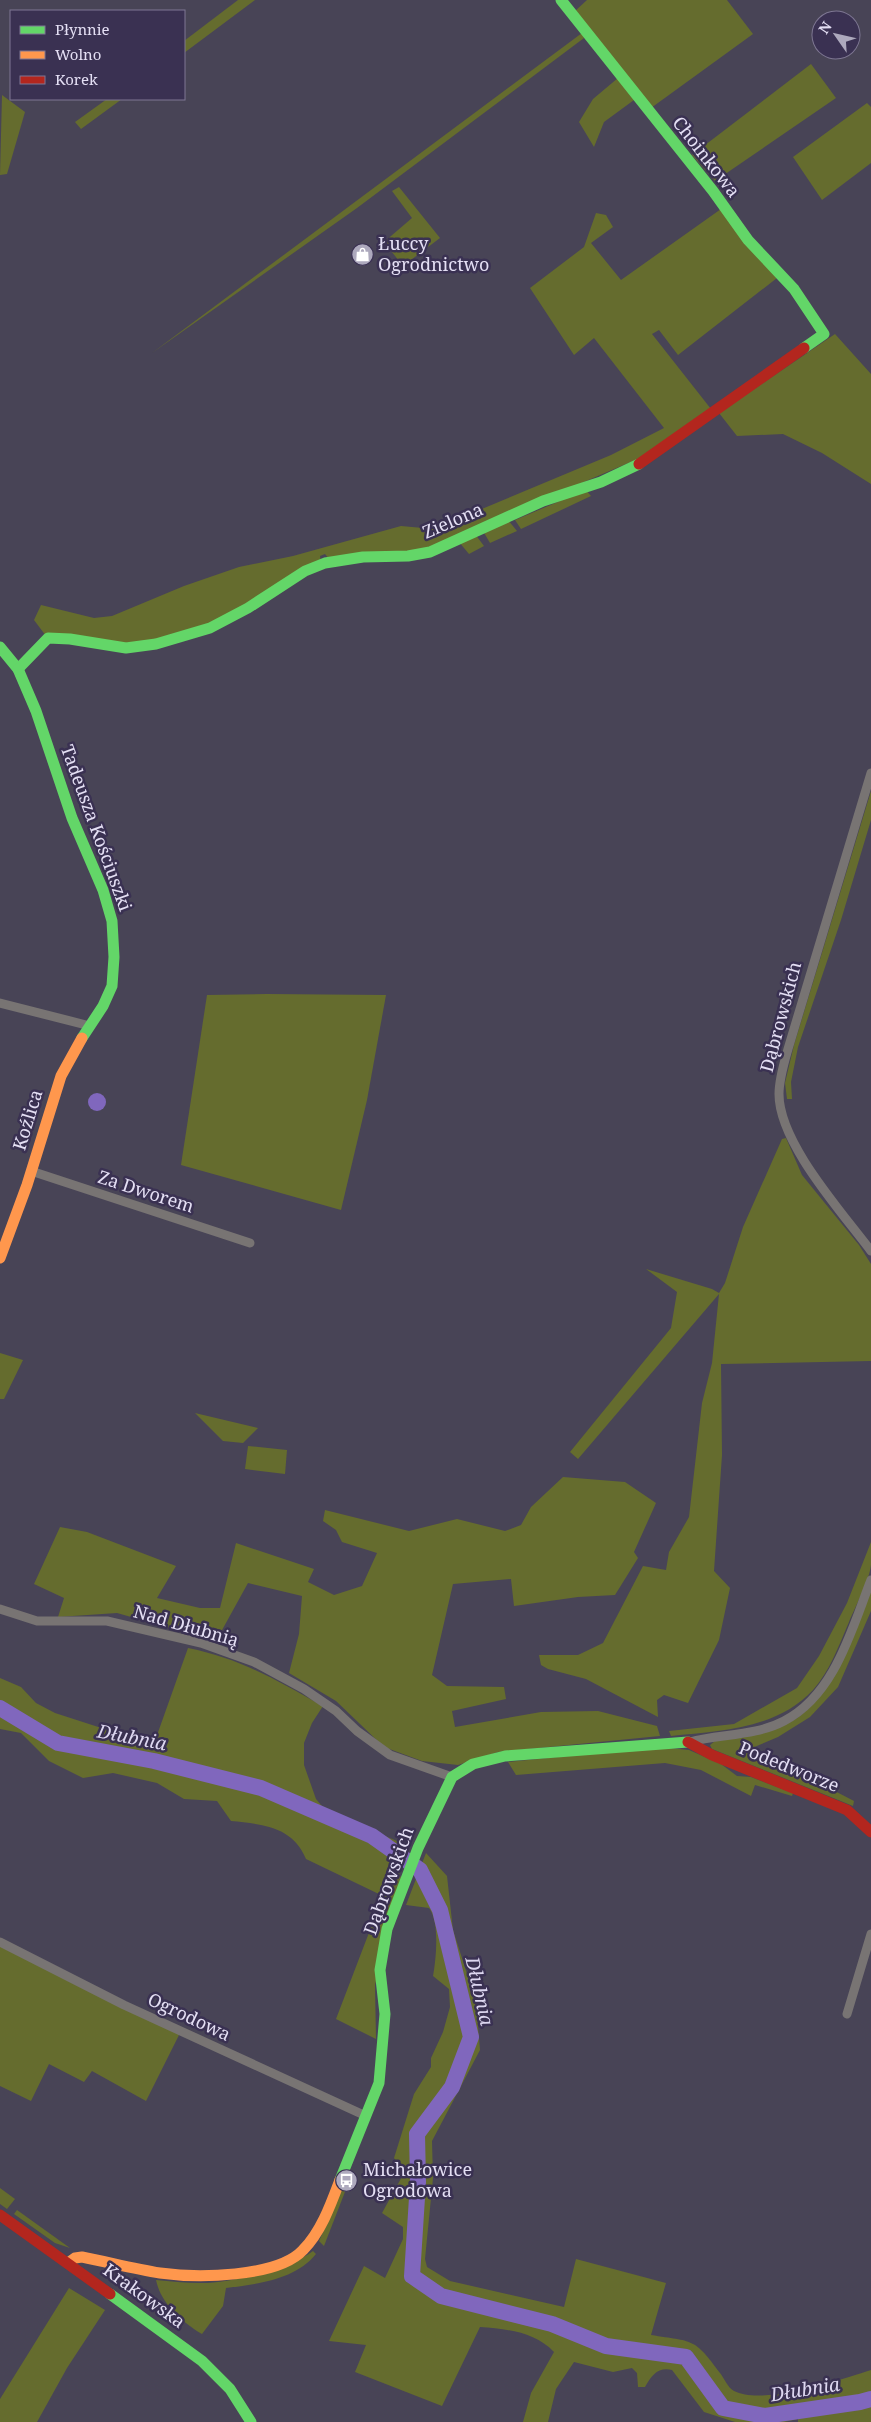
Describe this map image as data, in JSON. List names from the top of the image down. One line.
{"streets":{"street":["Choinkowa","Zielona","Tadeusza Kościuszki","Dąbrowskich","Koźlica","Za Dworem","Nad Dłubnią","Podedworze","Ogrodowa","Krakowska"]},"crossings":[["Choinkowa","Zielona"],["Zielona","Tadeusza Kościuszki"],["Tadeusza Kościuszki","Koźlica"],["Dąbrowskich","Nad Dłubnią"],["Dąbrowskich","Ogrodowa"],["Dąbrowskich","Krakowska"],["Koźlica","Za Dworem"]],"water":["Dłubnia"],"places":{"shop":["Łuccy Ogrodnictwo"],"bus stop":["Michałowice Ogrodowa"]},"legend":["Płynnie","Wolno","Korek"],"north":"top left"}
